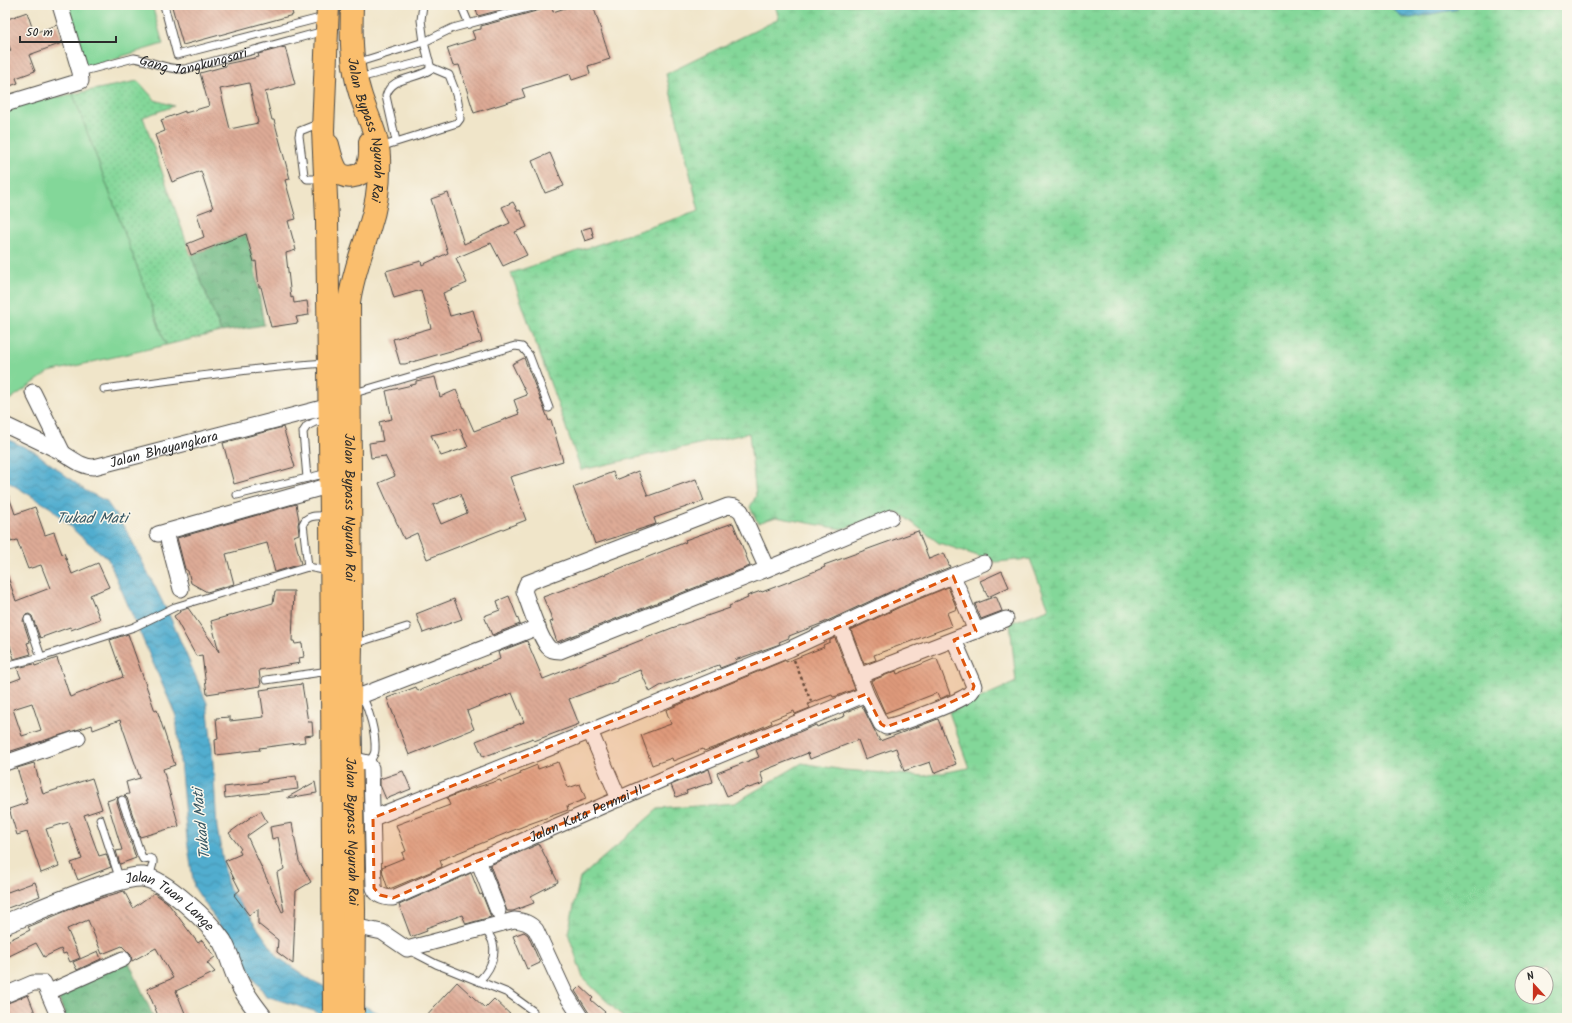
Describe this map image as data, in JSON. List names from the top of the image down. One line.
{"streets":{"highway":["Jalan Bypass Ngurah Rai"],"street":["Jalan Bhayangkara","Jalan Kuta Permai II","Jalan Tuan Lange"],"lane":["Gang Jangkungsari"]},"crossings":[["Gang Jangkungsari","Jalan Bypass Ngurah Rai"],["Jalan Bypass Ngurah Rai","Jalan Bhayangkara"],["Jalan Bypass Ngurah Rai","Jalan Kuta Permai II"]],"water":["Tukad Mati"],"scale_bar":"50 m","north":"top"}
